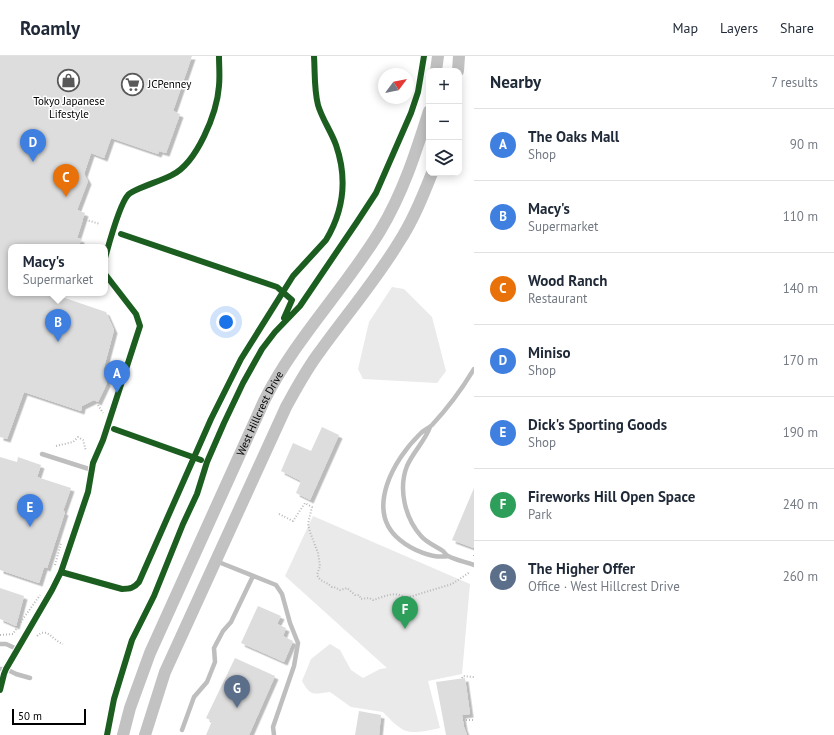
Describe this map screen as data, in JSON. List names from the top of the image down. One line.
{"streets":{"main road":["West Hillcrest Drive"]},"places":{"shop":["Tokyo Japanese Lifestyle"],"supermarket":["JCPenney"]},"scale_bar":"50 m","north":"top right","page":{"header":"Roamly","nav":["Map","Layers","Share"],"heading":["Nearby","7 results"],"map_buttons":["+","−"],"list":[{"mark":"A","name":"The Oaks Mall","note":"Shop","value":"90 m"},{"mark":"B","name":"Macy's","note":"Supermarket","value":"110 m"},{"mark":"C","name":"Wood Ranch","note":"Restaurant","value":"140 m"},{"mark":"D","name":"Miniso","note":"Shop","value":"170 m"},{"mark":"E","name":"Dick's Sporting Goods","note":"Shop","value":"190 m"},{"mark":"F","name":"Fireworks Hill Open Space","note":"Park","value":"240 m"},{"mark":"G","name":"The Higher Offer","note":"Office · West Hillcrest Drive","value":"260 m"}],"pins":["D","C","B","A","E","F","G"],"popup":["Macy's","Supermarket"],"scale":"50 m"}}
